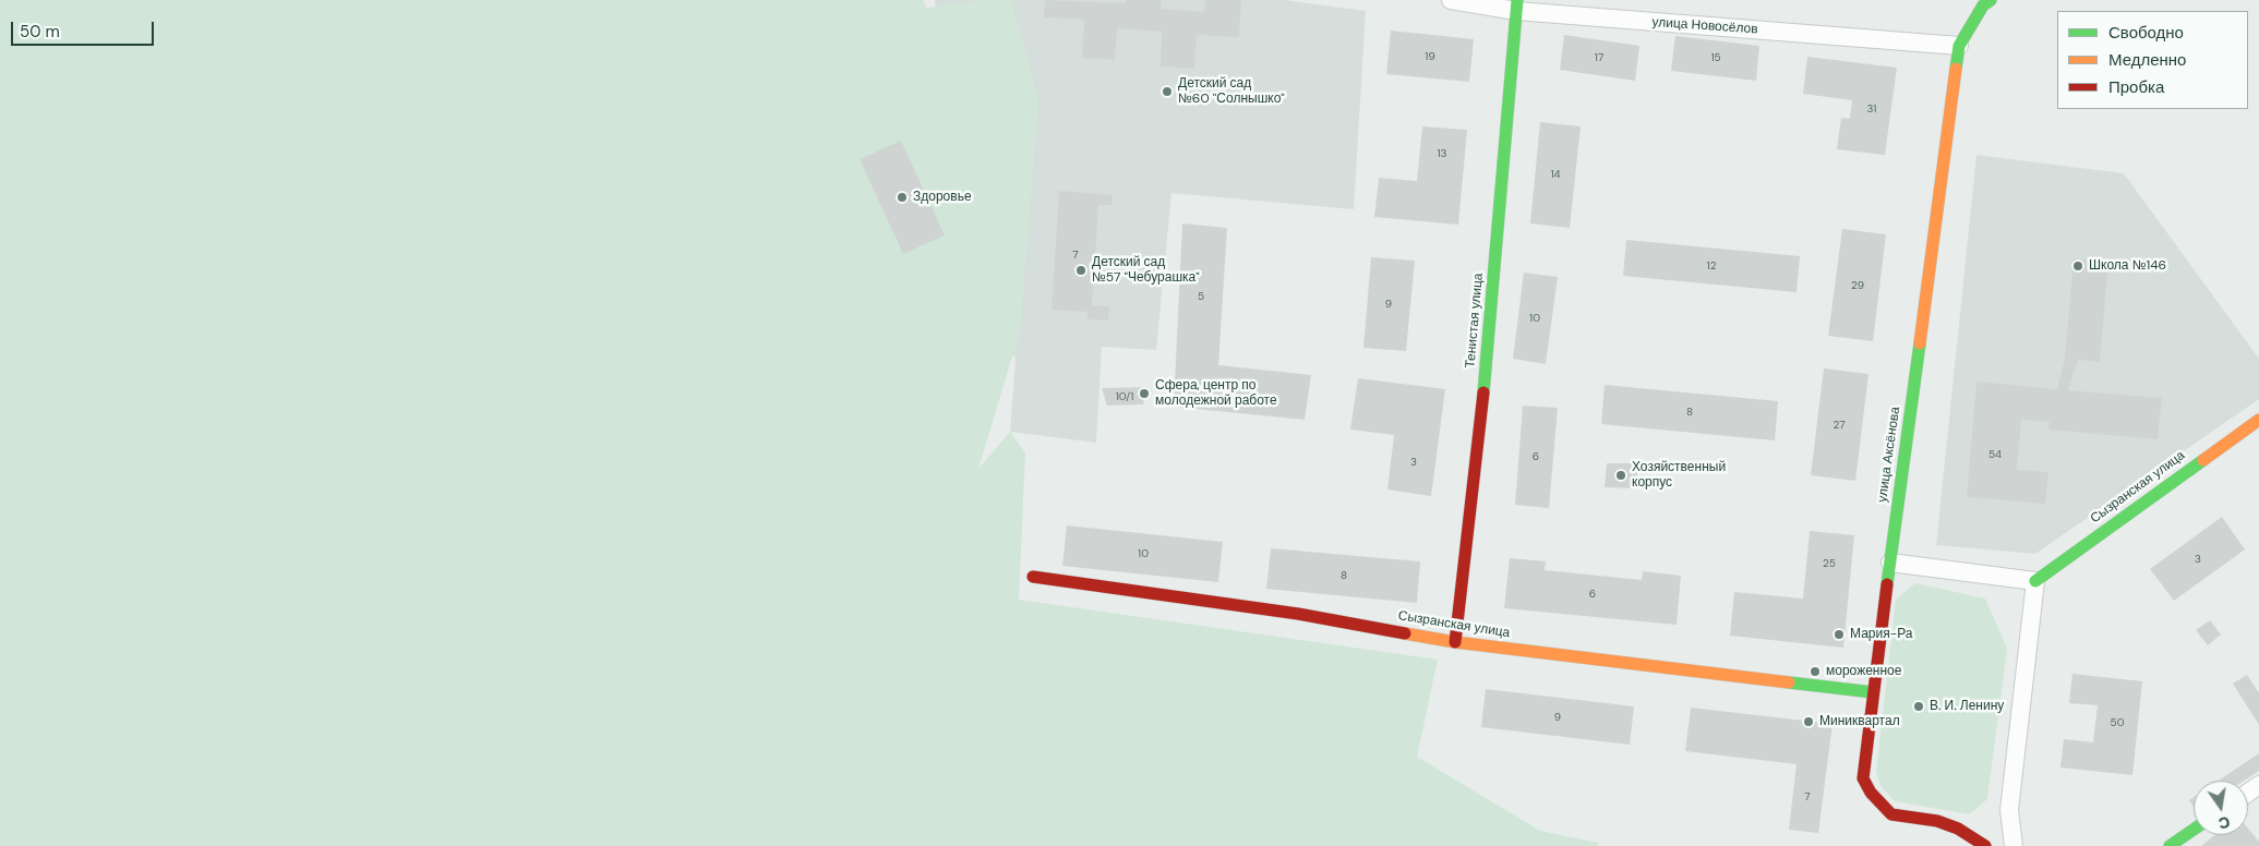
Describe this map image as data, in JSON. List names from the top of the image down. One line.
{"streets":{"street":["улица Новосёлов","Тенистая улица","улица Аксёнова","Сызранская улица"]},"crossings":[["улица Новосёлов","Тенистая улица"],["улица Новосёлов","улица Аксёнова"],["Тенистая улица","Сызранская улица"],["улица Аксёнова","Сызранская улица"]],"places":["Детский сад №60 \"Солнышко\"","Здоровье","Школа №146","Детский сад №57 \"Чебурашка\"","Сфера, центр по молодежной работе","Хозяйственный корпус","Мария-Ра","мороженное","В. И. Ленину","Миниквартал"],"house_numbers":["19","17","15","31","13","14","7","12","29","5","9","10","10/1","8","27","54","6","3","10","3","25","8","6","9","50","7"],"legend":["Свободно","Медленно","Пробка"],"scale_bar":"50 m","north":"bottom"}
